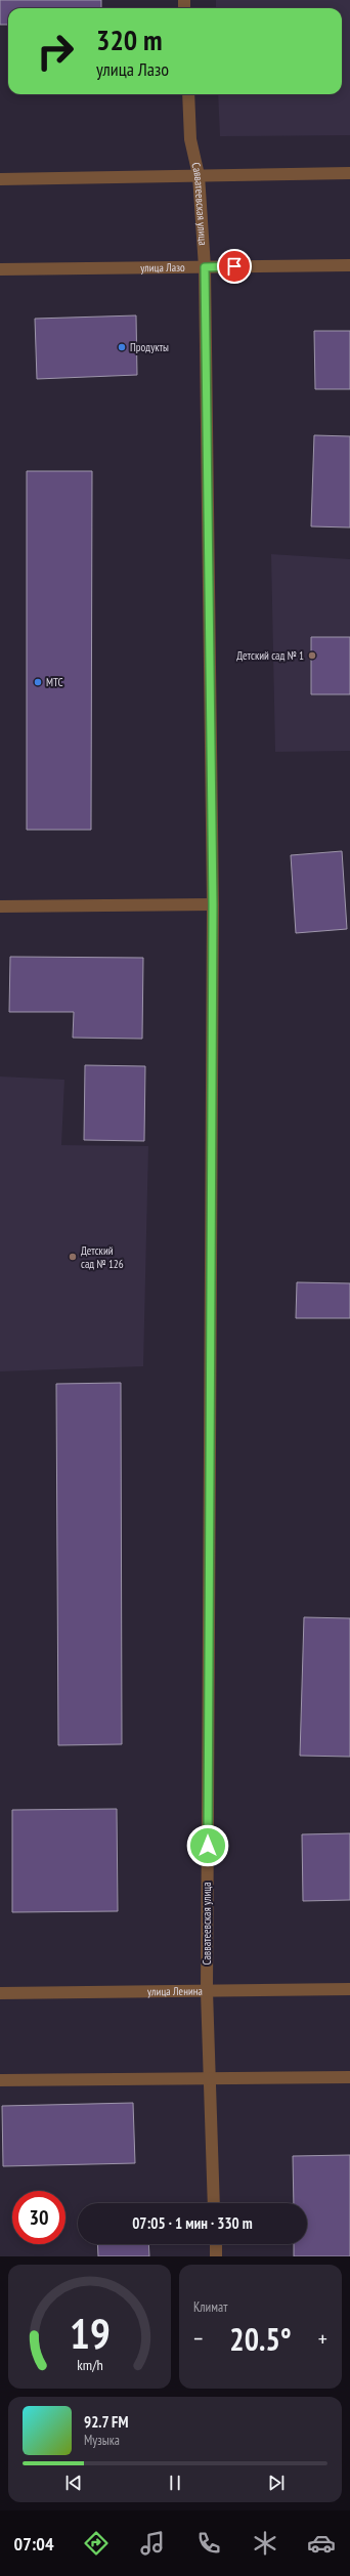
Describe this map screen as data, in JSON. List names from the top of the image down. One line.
{"streets":{"street":["Савватеевская улица","улица Лазо","улица Ленина"]},"crossings":[["Савватеевская улица","улица Лазо"],["Савватеевская улица","улица Ленина"]],"places":["Продукты","Детский сад № 1","МТС","Детский сад № 126"],"page":{"turn":["320 m","улица Лазо"],"limit":"30","trip":"07:05 · 1 мин · 330 m","tile":"Климат","heat":["−","20.5°","+"],"song":["92.7 FM","Музыка"],"tabs":"07:04","gauge":["19","km/h"]}}
